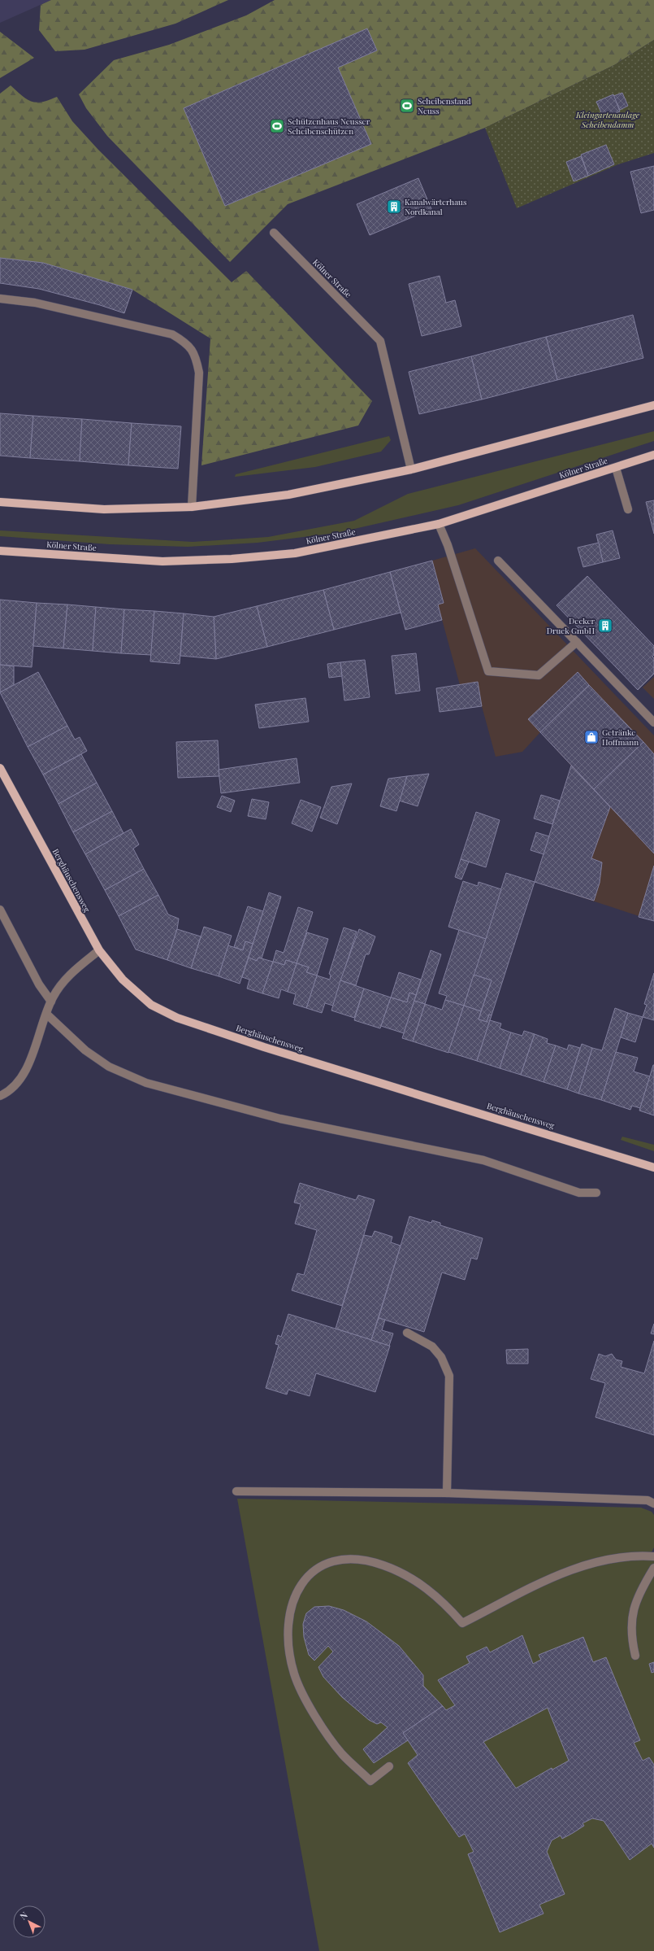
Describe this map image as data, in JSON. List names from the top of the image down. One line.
{"streets":{"main road":["Kölner Straße","Berghäuschensweg"]},"parks":["Kleingartenanlage Scheibendamm"],"places":{"sports":["Scheibenstand Neuss","Schützenhaus Neusser Scheibenschützen"],"building":["Kanalwärterhaus Nordkanal","Decker Druck GmbH"],"shop":["Getränke Hoffmann"]},"north":"top left"}
